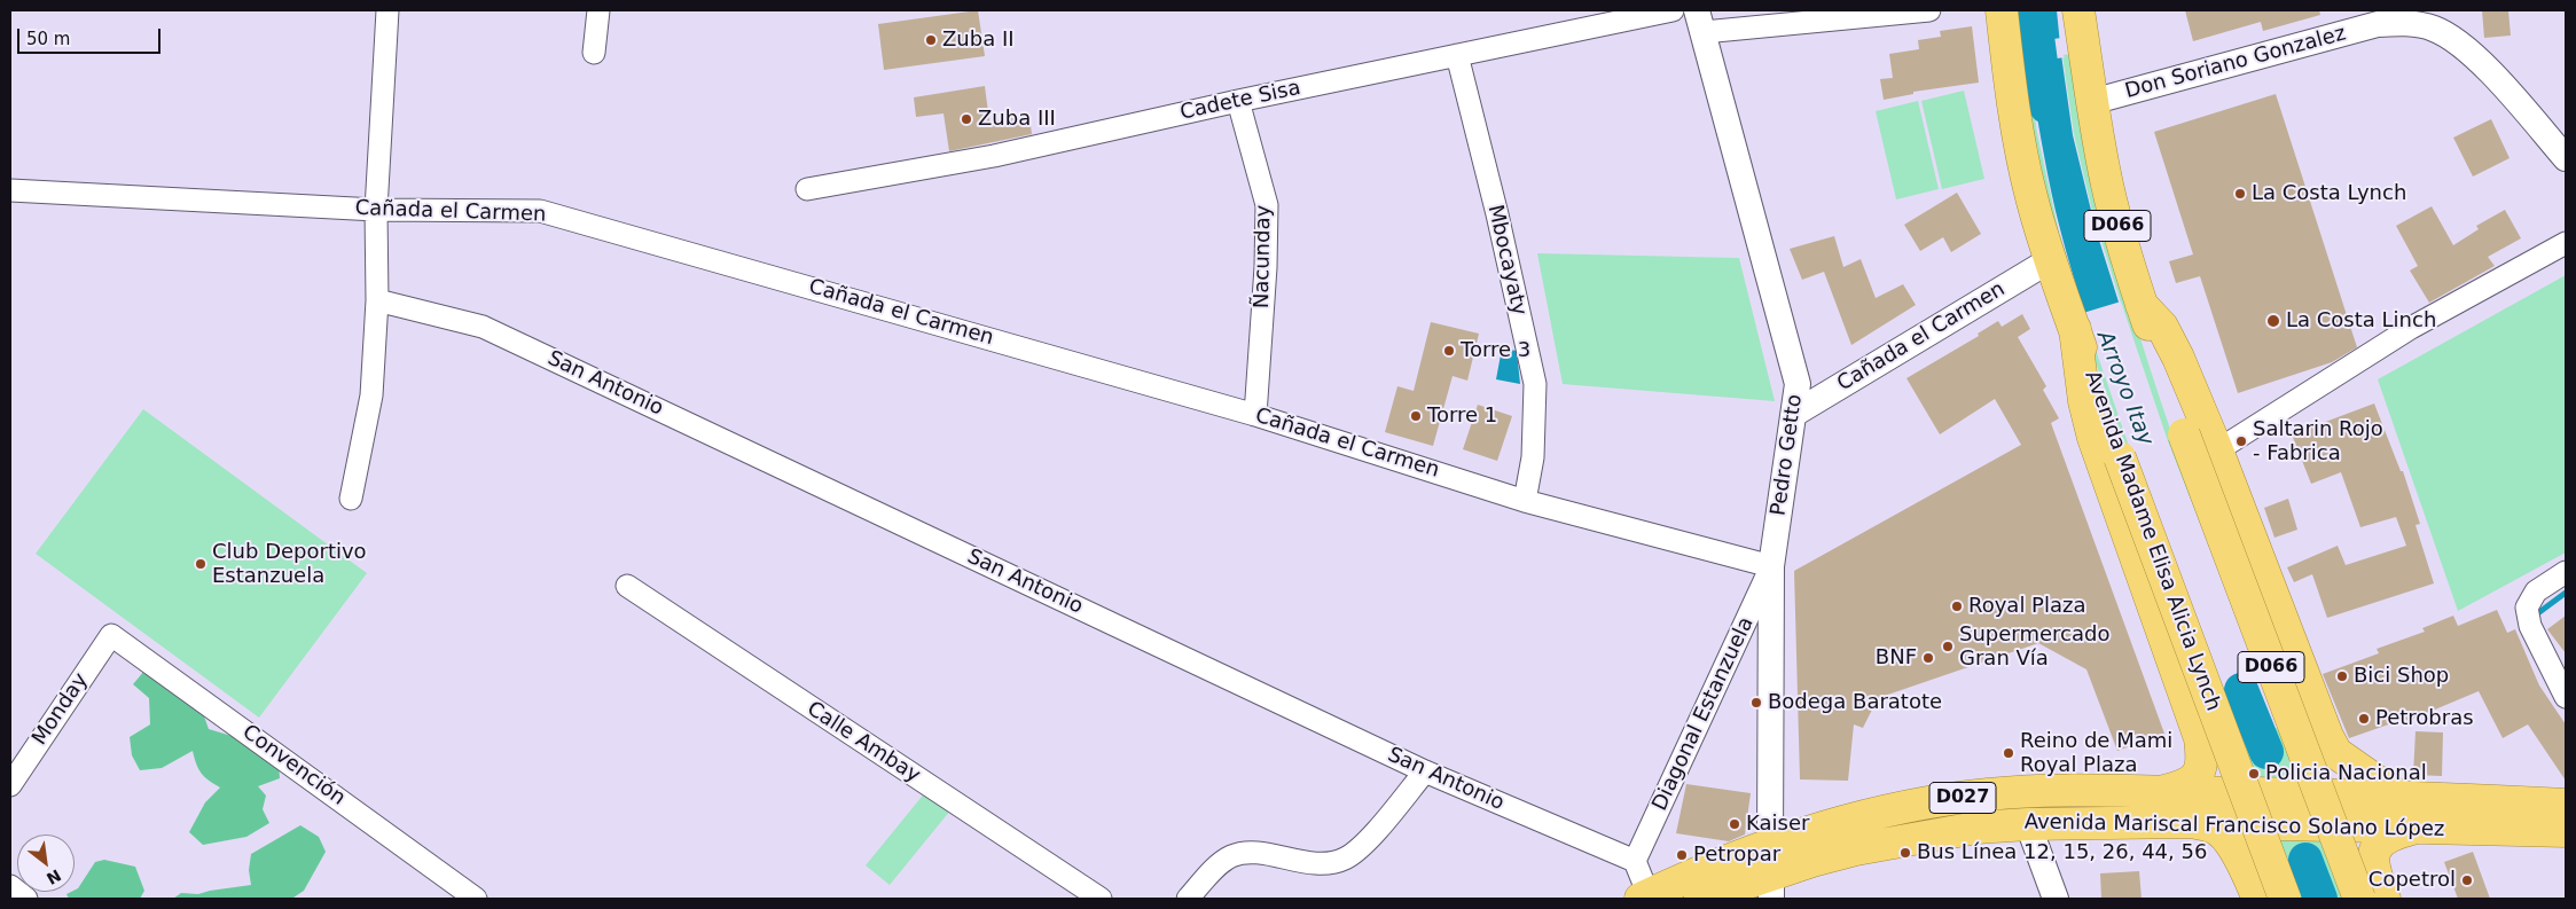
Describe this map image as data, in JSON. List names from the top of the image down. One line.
{"streets":{"highway":["D066","Avenida Madame Elisa Alicia Lynch","D027","Avenida Mariscal Francisco Solano López"],"street":["Don Soriano Gonzalez","Cadete Sisa","Cañada el Carmen","Ñacunday","Mbocayaty","San Antonio","Pedro Getto","Monday","Diagonal Estanzuela","Calle Ambay","Convención"]},"crossings":[["Don Soriano Gonzalez","D066"],["Cadete Sisa","Ñacunday"],["Cadete Sisa","Mbocayaty"],["Cañada el Carmen","Ñacunday"],["Cañada el Carmen","Mbocayaty"],["Cañada el Carmen","Pedro Getto"],["Cañada el Carmen","Avenida Madame Elisa Alicia Lynch"],["Cañada el Carmen","Diagonal Estanzuela"],["San Antonio","Diagonal Estanzuela"],["Pedro Getto","Diagonal Estanzuela"],["Pedro Getto","D027"],["Pedro Getto","Avenida Mariscal Francisco Solano López"],["Monday","Convención"],["D027","Avenida Mariscal Francisco Solano López"]],"water":["Arroyo Itay"],"places":["Zuba II","Zuba III","La Costa Lynch","La Costa Linch","Torre 3","Torre 1","Saltarin Rojo - Fabrica","Club Deportivo Estanzuela","Royal Plaza","Supermercado Gran Vía","BNF","Bici Shop","Bodega Baratote","Petrobras","Reino de Mami Royal Plaza","Policia Nacional","Kaiser","Bus Línea 12, 15, 26, 44, 56","Petropar","Copetrol"],"scale_bar":"50 m","north":"bottom right"}
